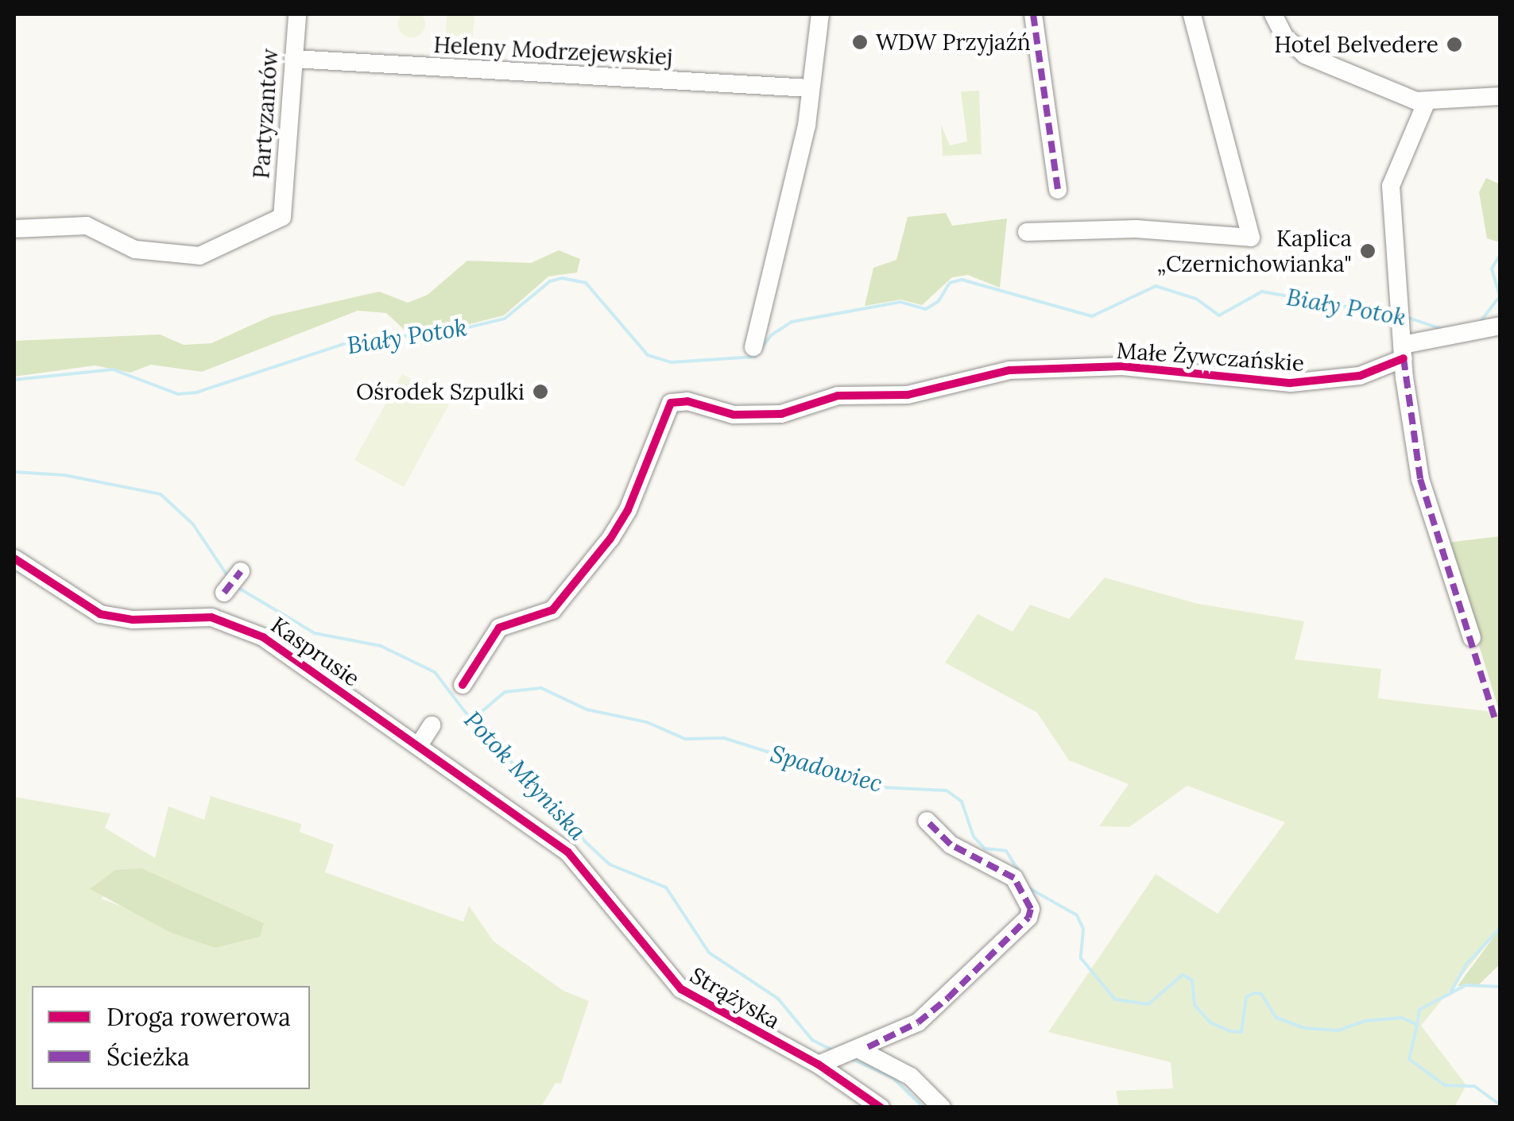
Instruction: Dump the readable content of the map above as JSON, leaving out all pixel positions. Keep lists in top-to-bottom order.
{
  "streets": {
    "street": [
      "Heleny Modrzejewskiej",
      "Partyzantów",
      "Małe Żywczańskie",
      "Kasprusie",
      "Strążyska"
    ]
  },
  "crossings": [
    ["Heleny Modrzejewskiej", "Partyzantów"],
    ["Kasprusie", "Strążyska"]
  ],
  "water": ["Biały Potok", "Spadowiec", "Potok Młyniska"],
  "places": [
    "WDW Przyjaźń",
    "Hotel Belvedere",
    "Kaplica „Czernichowianka\"",
    "Ośrodek Szpulki"
  ],
  "legend": ["Droga rowerowa", "Ścieżka"]
}
